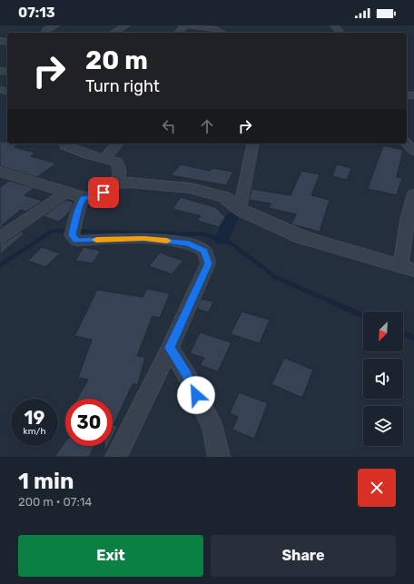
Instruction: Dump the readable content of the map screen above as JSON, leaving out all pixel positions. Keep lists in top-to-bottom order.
{
  "north": "bottom left",
  "page": {
    "status": "07:13",
    "turn": ["20 m", "Turn right"],
    "speed": "19 km/h",
    "limit": "30",
    "heading": ["1 min", "200 m · 07:14"],
    "buttons": ["Exit", "Share"]
  }
}
